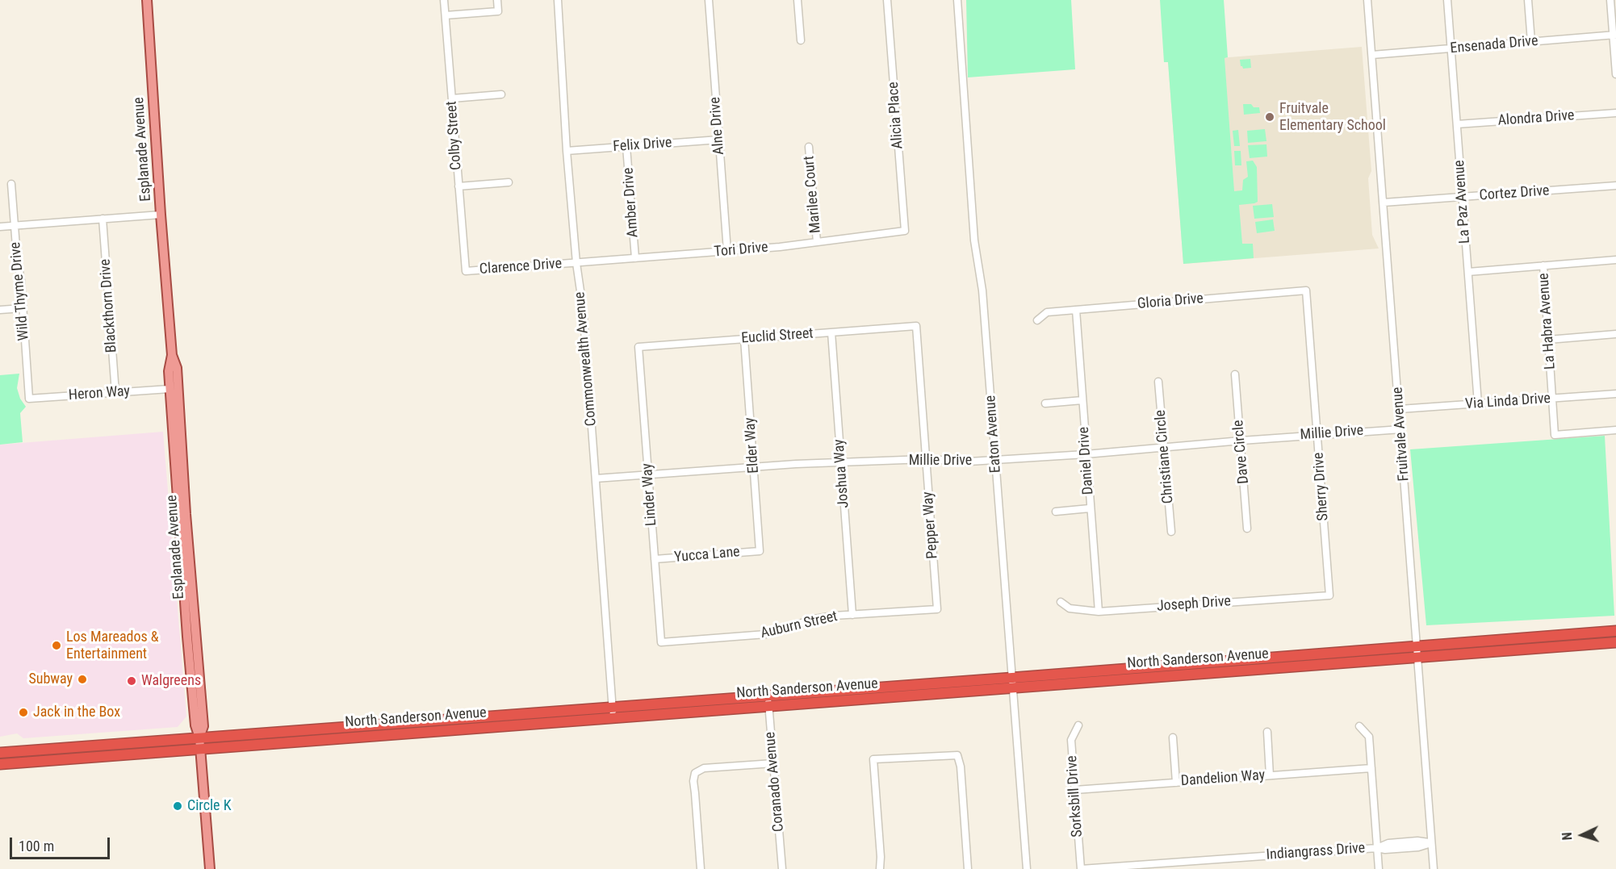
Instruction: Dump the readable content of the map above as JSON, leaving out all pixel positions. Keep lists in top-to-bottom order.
{
  "streets": {
    "highway": ["North Sanderson Avenue"],
    "main road": ["Esplanade Avenue"],
    "street": [
      "Ensenada Drive",
      "Alicia Place",
      "Alondra Drive",
      "Alne Drive",
      "Colby Street",
      "Felix Drive",
      "Cortez Drive",
      "Marilee Court",
      "La Paz Avenue",
      "Amber Drive",
      "Tori Drive",
      "Clarence Drive",
      "Wild Thyme Drive",
      "Gloria Drive",
      "Blackthorn Drive",
      "La Habra Avenue",
      "Euclid Street",
      "Commonwealth Avenue",
      "Heron Way",
      "Via Linda Drive",
      "Millie Drive",
      "Eaton Avenue",
      "Fruitvale Avenue",
      "Elder Way",
      "Dave Circle",
      "Christiane Circle",
      "Daniel Drive",
      "Joshua Way",
      "Sherry Drive",
      "Linder Way",
      "Pepper Way",
      "Yucca Lane",
      "Joseph Drive",
      "Auburn Street",
      "Dandelion Way",
      "Coranado Avenue",
      "Sorksbill Drive",
      "Indiangrass Drive"
    ]
  },
  "crossings": [
    ["Ensenada Drive", "La Paz Avenue"],
    ["Ensenada Drive", "Fruitvale Avenue"],
    ["Alicia Place", "Tori Drive"],
    ["Alondra Drive", "La Paz Avenue"],
    ["Alne Drive", "Felix Drive"],
    ["Alne Drive", "Tori Drive"],
    ["Colby Street", "Clarence Drive"],
    ["Felix Drive", "Amber Drive"],
    ["Felix Drive", "Commonwealth Avenue"],
    ["Esplanade Avenue", "Heron Way"],
    ["Esplanade Avenue", "North Sanderson Avenue"],
    ["Cortez Drive", "La Paz Avenue"],
    ["Cortez Drive", "Fruitvale Avenue"],
    ["Marilee Court", "Tori Drive"],
    ["La Paz Avenue", "Via Linda Drive"],
    ["Amber Drive", "Tori Drive"],
    ["Tori Drive", "Clarence Drive"],
    ["Tori Drive", "Commonwealth Avenue"],
    ["Clarence Drive", "Commonwealth Avenue"],
    ["Wild Thyme Drive", "Heron Way"],
    ["Gloria Drive", "Daniel Drive"],
    ["Gloria Drive", "Sherry Drive"],
    ["Blackthorn Drive", "Heron Way"],
    ["La Habra Avenue", "Via Linda Drive"],
    ["Euclid Street", "Elder Way"],
    ["Euclid Street", "Joshua Way"],
    ["Euclid Street", "Linder Way"],
    ["Euclid Street", "Pepper Way"],
    ["Commonwealth Avenue", "Millie Drive"],
    ["Commonwealth Avenue", "North Sanderson Avenue"],
    ["Via Linda Drive", "Fruitvale Avenue"],
    ["Millie Drive", "Eaton Avenue"],
    ["Millie Drive", "Fruitvale Avenue"],
    ["Millie Drive", "Elder Way"],
    ["Millie Drive", "Dave Circle"],
    ["Millie Drive", "Christiane Circle"],
    ["Millie Drive", "Daniel Drive"],
    ["Millie Drive", "Joshua Way"],
    ["Millie Drive", "Sherry Drive"],
    ["Millie Drive", "Linder Way"],
    ["Millie Drive", "Pepper Way"],
    ["Eaton Avenue", "North Sanderson Avenue"],
    ["Fruitvale Avenue", "North Sanderson Avenue"],
    ["Fruitvale Avenue", "Indiangrass Drive"],
    ["Elder Way", "Yucca Lane"],
    ["Daniel Drive", "Joseph Drive"],
    ["Joshua Way", "Auburn Street"],
    ["Sherry Drive", "Joseph Drive"],
    ["Linder Way", "Yucca Lane"],
    ["Linder Way", "Auburn Street"],
    ["Pepper Way", "Auburn Street"],
    ["North Sanderson Avenue", "Coranado Avenue"],
    ["Dandelion Way", "Sorksbill Drive"],
    ["Sorksbill Drive", "Indiangrass Drive"]
  ],
  "places": [
    "Fruitvale Elementary School",
    "Los Mareados & Entertainment",
    "Subway",
    "Walgreens",
    "Jack in the Box",
    "Circle K"
  ],
  "scale_bar": "100 m",
  "north": "left"
}
